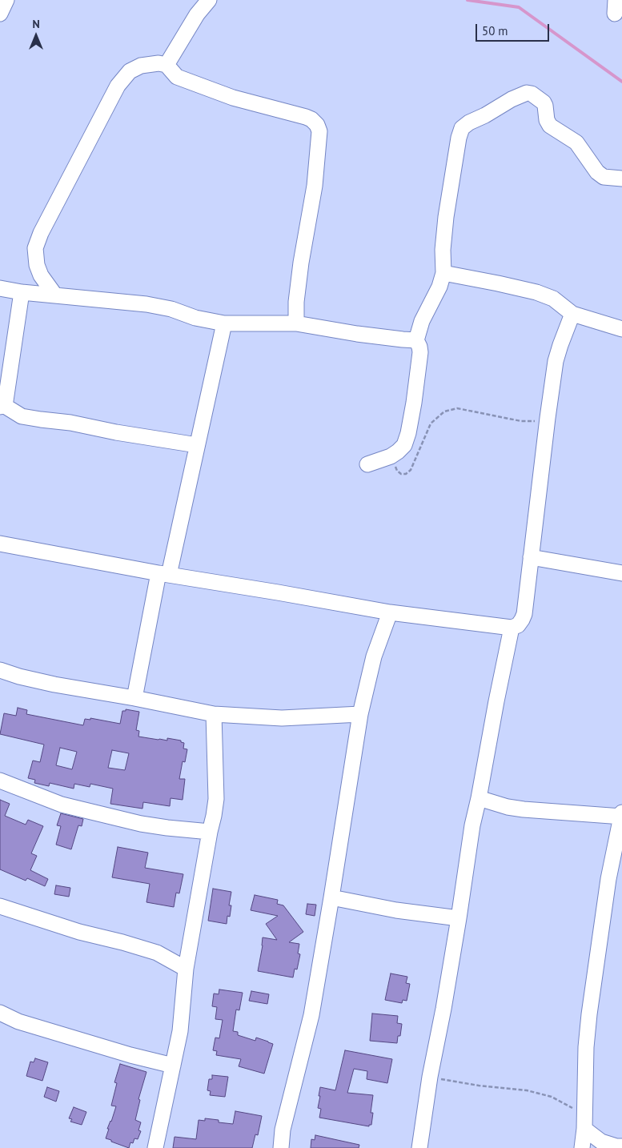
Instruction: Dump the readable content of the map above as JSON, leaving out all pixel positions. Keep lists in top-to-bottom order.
{
  "scale_bar": "50 m",
  "north": "top"
}
